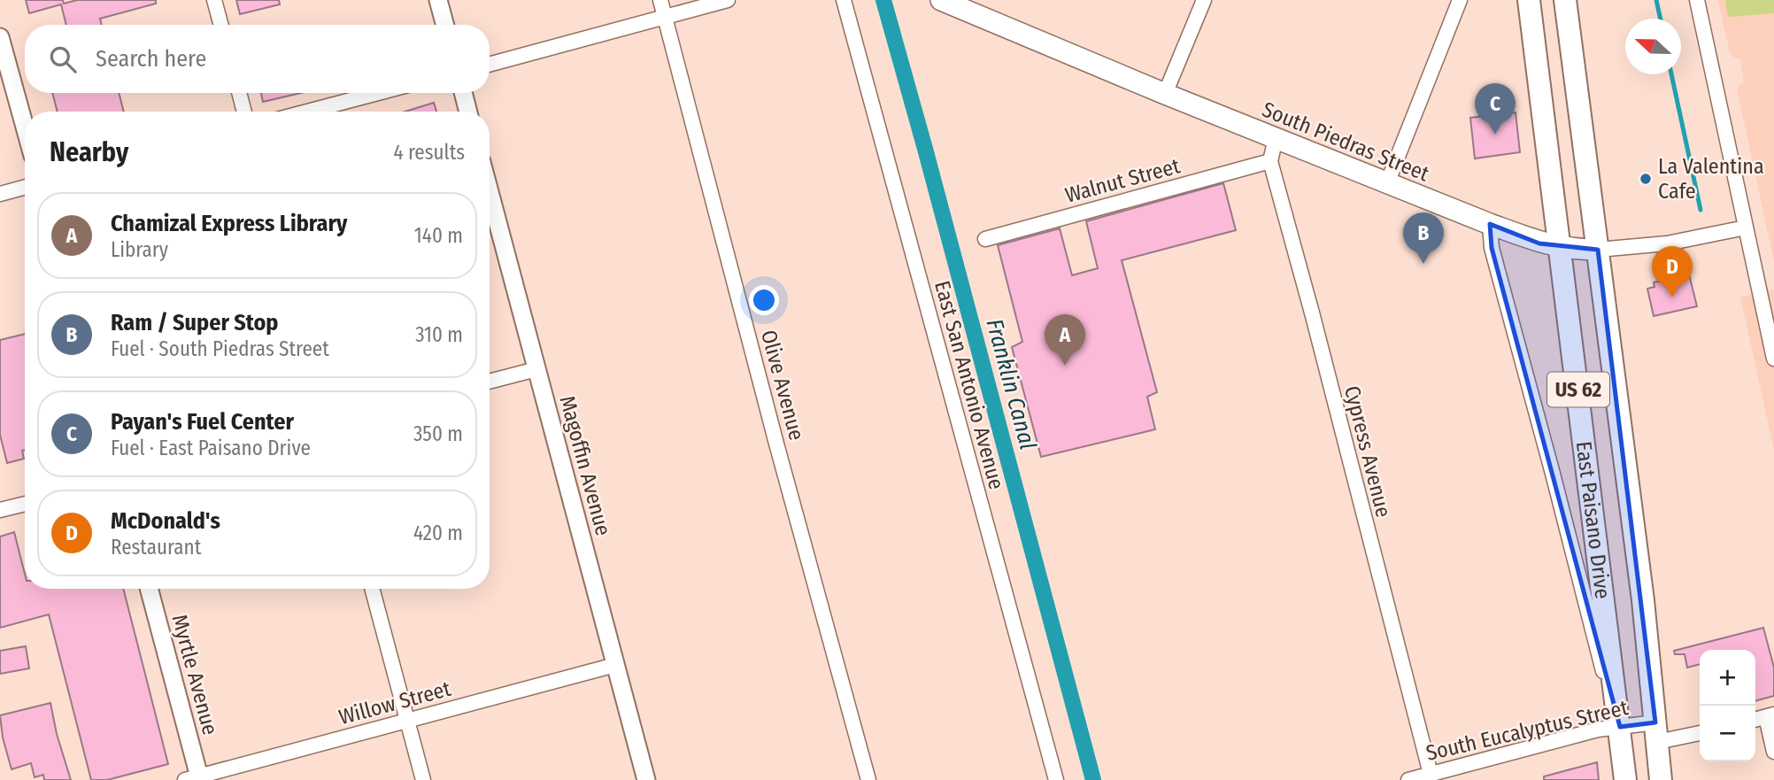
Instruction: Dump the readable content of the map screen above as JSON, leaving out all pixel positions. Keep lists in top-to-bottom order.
{
  "streets": {
    "main road": ["South Piedras Street", "US 62", "East Paisano Drive"],
    "street": [
      "Walnut Street",
      "Olive Avenue",
      "East San Antonio Avenue",
      "Cypress Avenue",
      "Magoffin Avenue",
      "Myrtle Avenue",
      "Willow Street",
      "South Eucalyptus Street"
    ]
  },
  "crossings": [
    ["South Piedras Street", "Cypress Avenue"],
    ["South Piedras Street", "East Paisano Drive"],
    ["Walnut Street", "Cypress Avenue"],
    ["Cypress Avenue", "South Eucalyptus Street"],
    ["Magoffin Avenue", "Willow Street"],
    ["East Paisano Drive", "South Eucalyptus Street"],
    ["Myrtle Avenue", "Willow Street"]
  ],
  "water": ["Franklin Canal"],
  "places": ["La Valentina Cafe"],
  "north": "left",
  "page": {
    "search": "Search here",
    "pins": [
      "C",
      "B",
      "D",
      "A"
    ],
    "heading": ["Nearby", "4 results"],
    "list": [
      {
        "mark": "A",
        "name": "Chamizal Express Library",
        "note": "Library",
        "value": "140 m"
      },
      {
        "mark": "B",
        "name": "Ram / Super Stop",
        "note": "Fuel · South Piedras Street",
        "value": "310 m"
      },
      {
        "mark": "C",
        "name": "Payan's Fuel Center",
        "note": "Fuel · East Paisano Drive",
        "value": "350 m"
      },
      {
        "mark": "D",
        "name": "McDonald's",
        "note": "Restaurant",
        "value": "420 m"
      }
    ],
    "map_buttons": ["+", "−"]
  }
}
